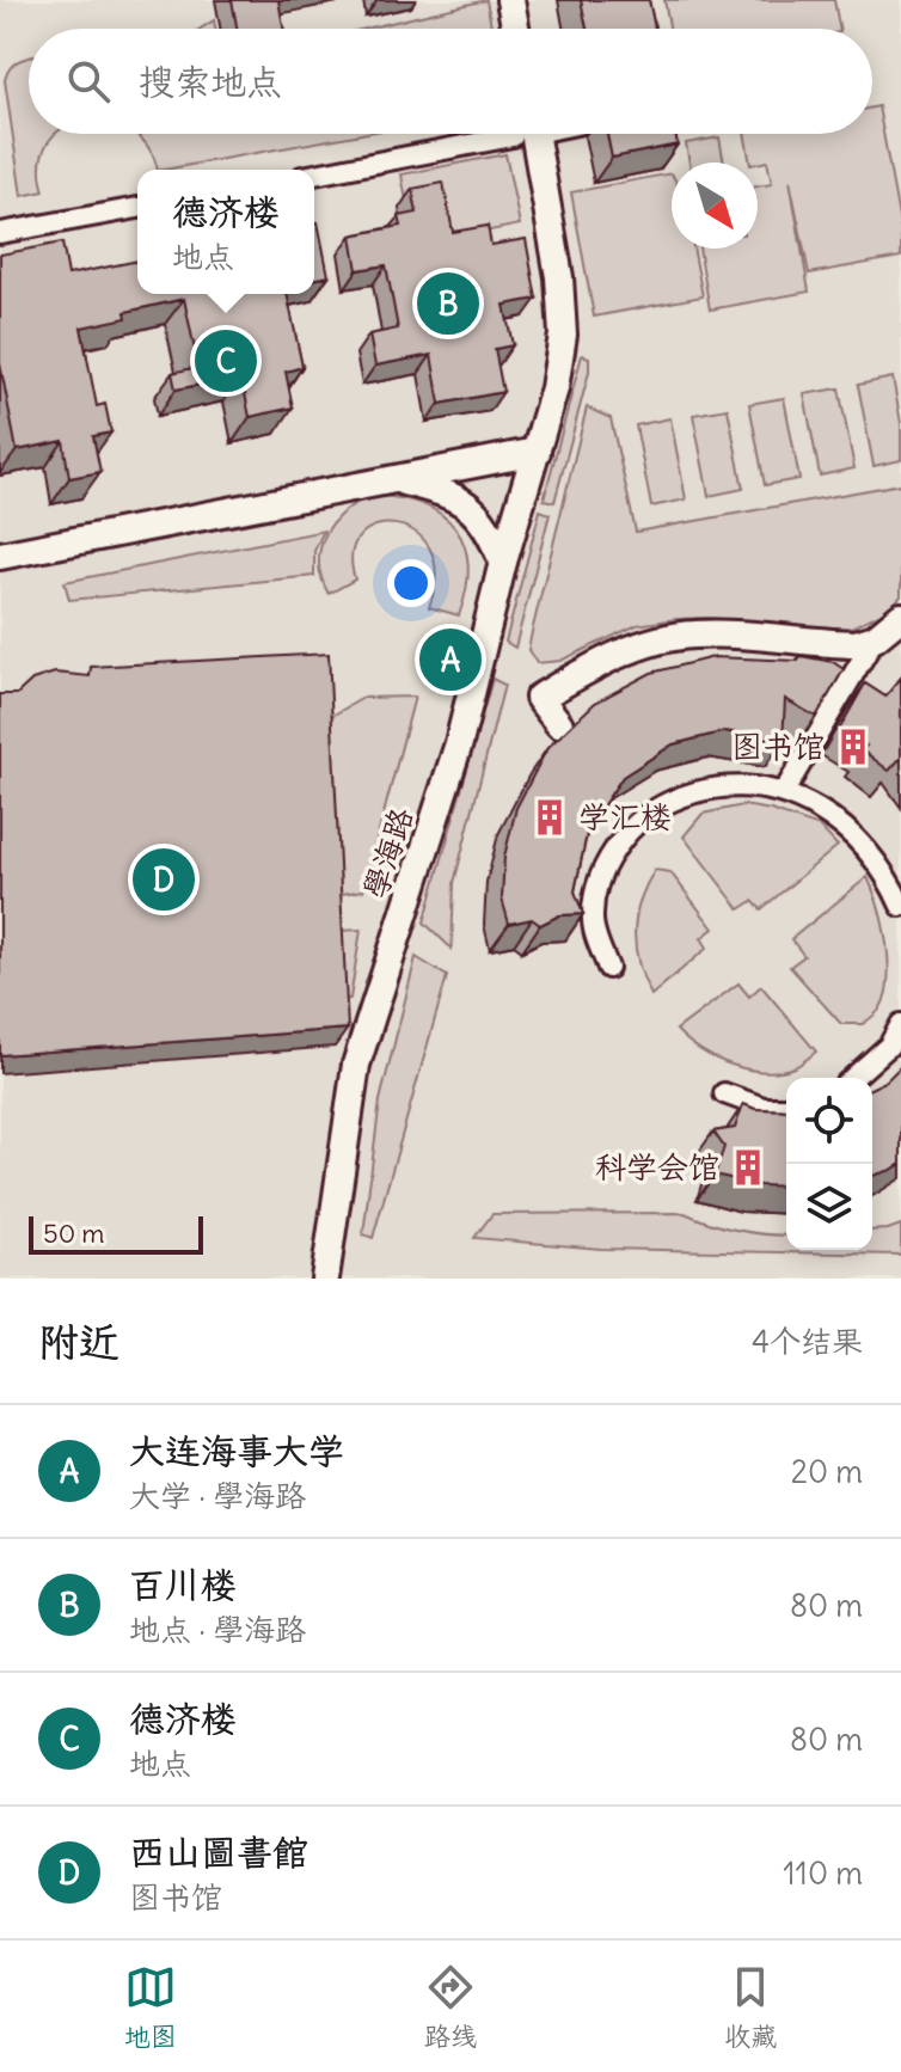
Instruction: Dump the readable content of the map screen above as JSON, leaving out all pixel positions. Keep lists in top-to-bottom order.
{
  "streets": {
    "street": ["學海路"]
  },
  "places": {
    "building": ["图书馆", "学汇楼", "科学会馆"]
  },
  "scale_bar": "50 m",
  "north": "bottom right",
  "page": {
    "search": "搜索地点",
    "popup": ["德济楼", "地点"],
    "pins": [
      "B",
      "C",
      "A",
      "D"
    ],
    "scale": "50 m",
    "heading": ["附近", "4个结果"],
    "list": [
      {
        "mark": "A",
        "name": "大连海事大学",
        "note": "大学 · 學海路",
        "value": "20 m"
      },
      {
        "mark": "B",
        "name": "百川楼",
        "note": "地点 · 學海路",
        "value": "80 m"
      },
      {
        "mark": "C",
        "name": "德济楼",
        "note": "地点",
        "value": "80 m"
      },
      {
        "mark": "D",
        "name": "西山圖書館",
        "note": "图书馆",
        "value": "110 m"
      }
    ],
    "nav": ["地图", "路线", "收藏"]
  }
}
